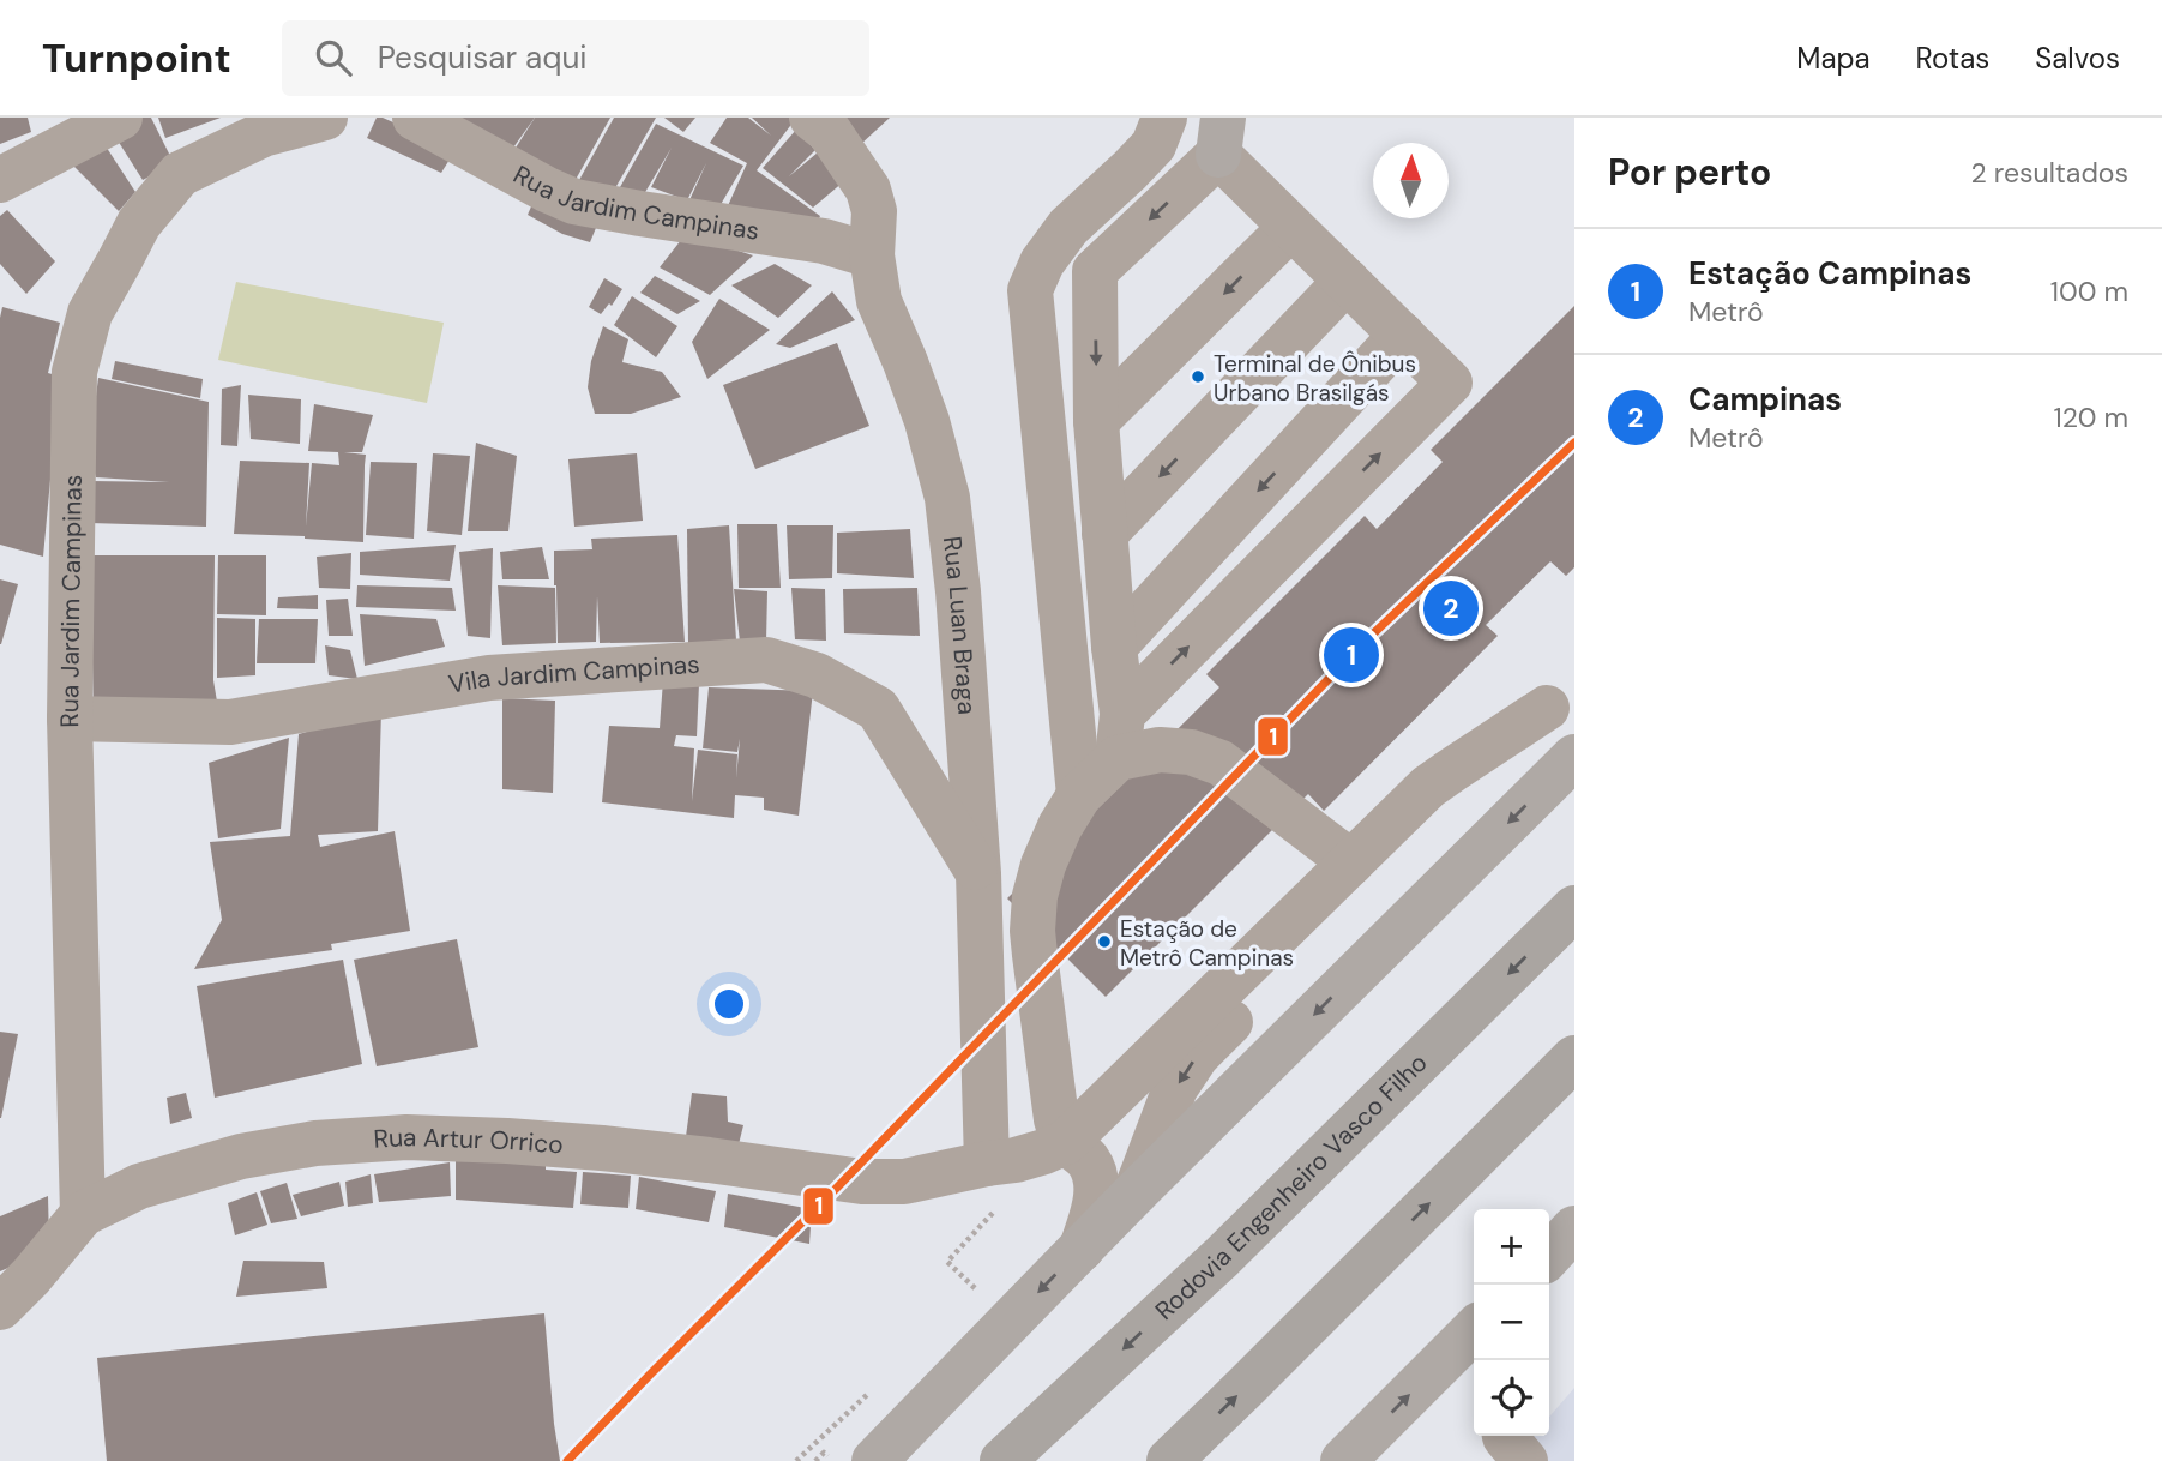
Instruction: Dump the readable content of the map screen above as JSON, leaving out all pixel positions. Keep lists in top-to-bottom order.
{
  "streets": {
    "highway": ["Rodovia Engenheiro Vasco Filho"],
    "street": [
      "Rua Jardim Campinas",
      "Rua Luan Braga",
      "Vila Jardim Campinas",
      "Rua Artur Orrico"
    ]
  },
  "crossings": [
    ["Rua Jardim Campinas", "Rua Luan Braga"],
    ["Rua Jardim Campinas", "Vila Jardim Campinas"],
    ["Rua Jardim Campinas", "Rua Artur Orrico"],
    ["Rua Luan Braga", "Vila Jardim Campinas"],
    ["Rua Luan Braga", "Rua Artur Orrico"]
  ],
  "places": ["Terminal de Ônibus Urbano Brasilgás", "Estação de Metrô Campinas"],
  "lines": ["transit line 1"],
  "north": "top",
  "page": {
    "header": "Turnpoint",
    "search": "Pesquisar aqui",
    "nav": ["Mapa", "Rotas", "Salvos"],
    "heading": ["Por perto", "2 resultados"],
    "list": [
      {
        "mark": "1",
        "name": "Estação Campinas",
        "note": "Metrô",
        "value": "100 m"
      },
      {
        "mark": "2",
        "name": "Campinas",
        "note": "Metrô",
        "value": "120 m"
      }
    ],
    "pins": ["2", "1"],
    "map_buttons": ["+", "−"]
  }
}
